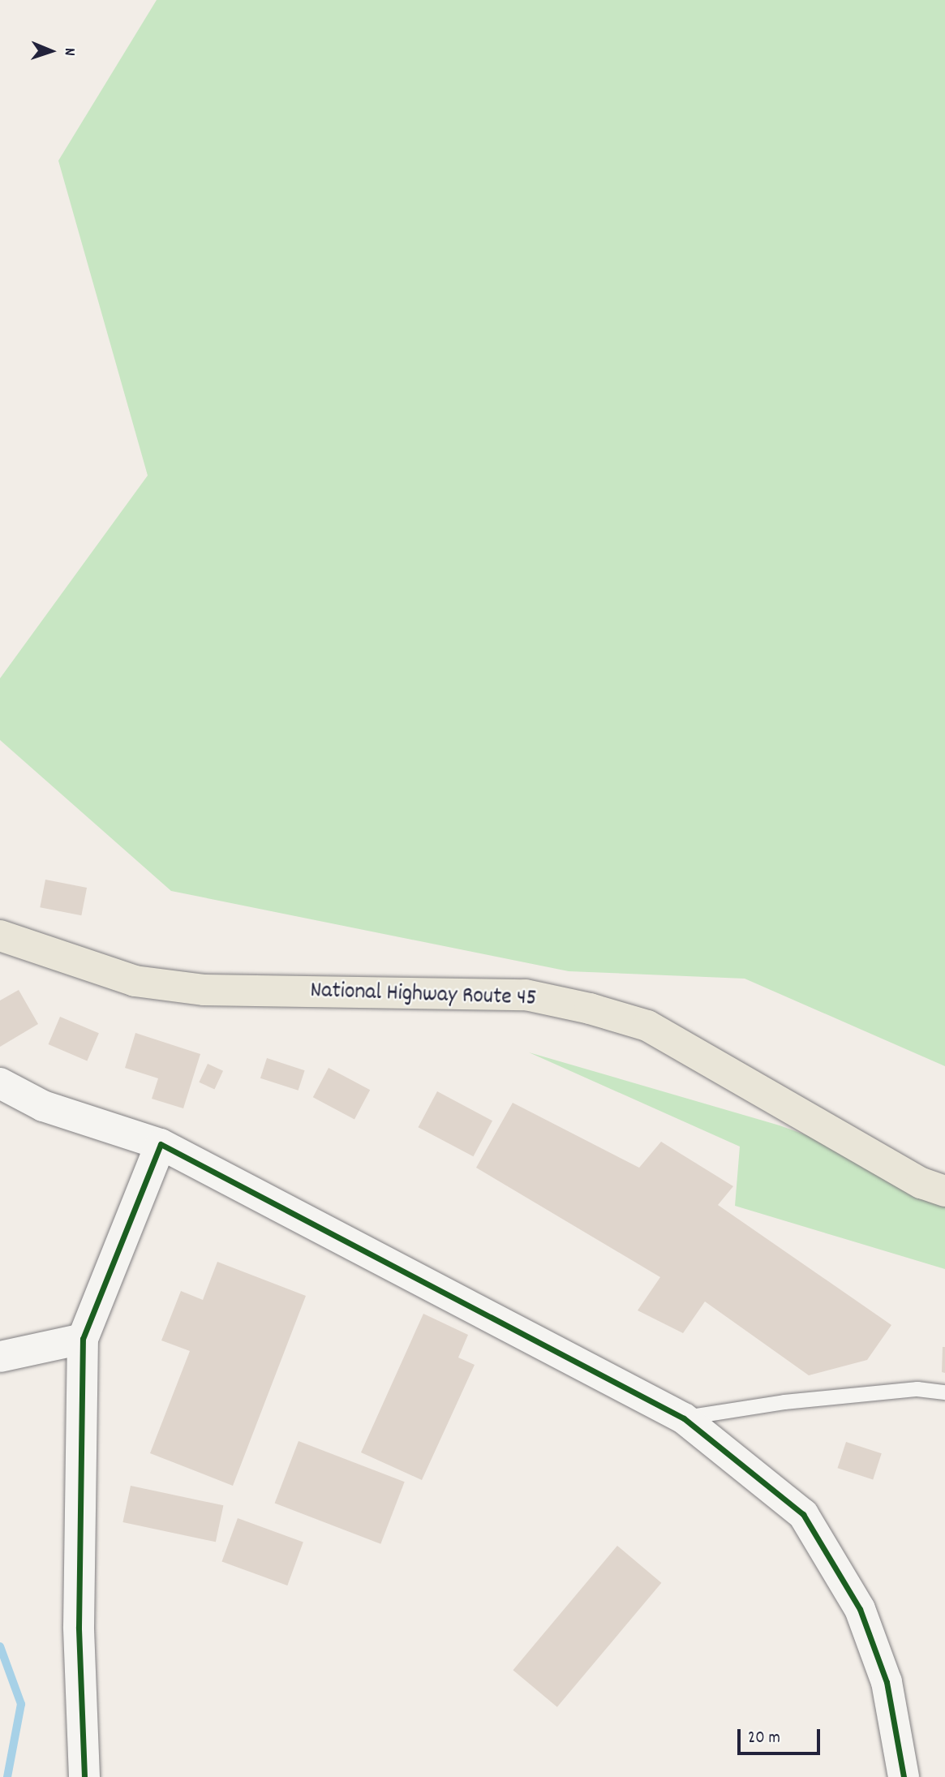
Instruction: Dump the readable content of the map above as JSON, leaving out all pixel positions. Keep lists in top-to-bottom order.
{
  "streets": {
    "highway": ["National Highway Route 45"]
  },
  "scale_bar": "20 m",
  "north": "right"
}
